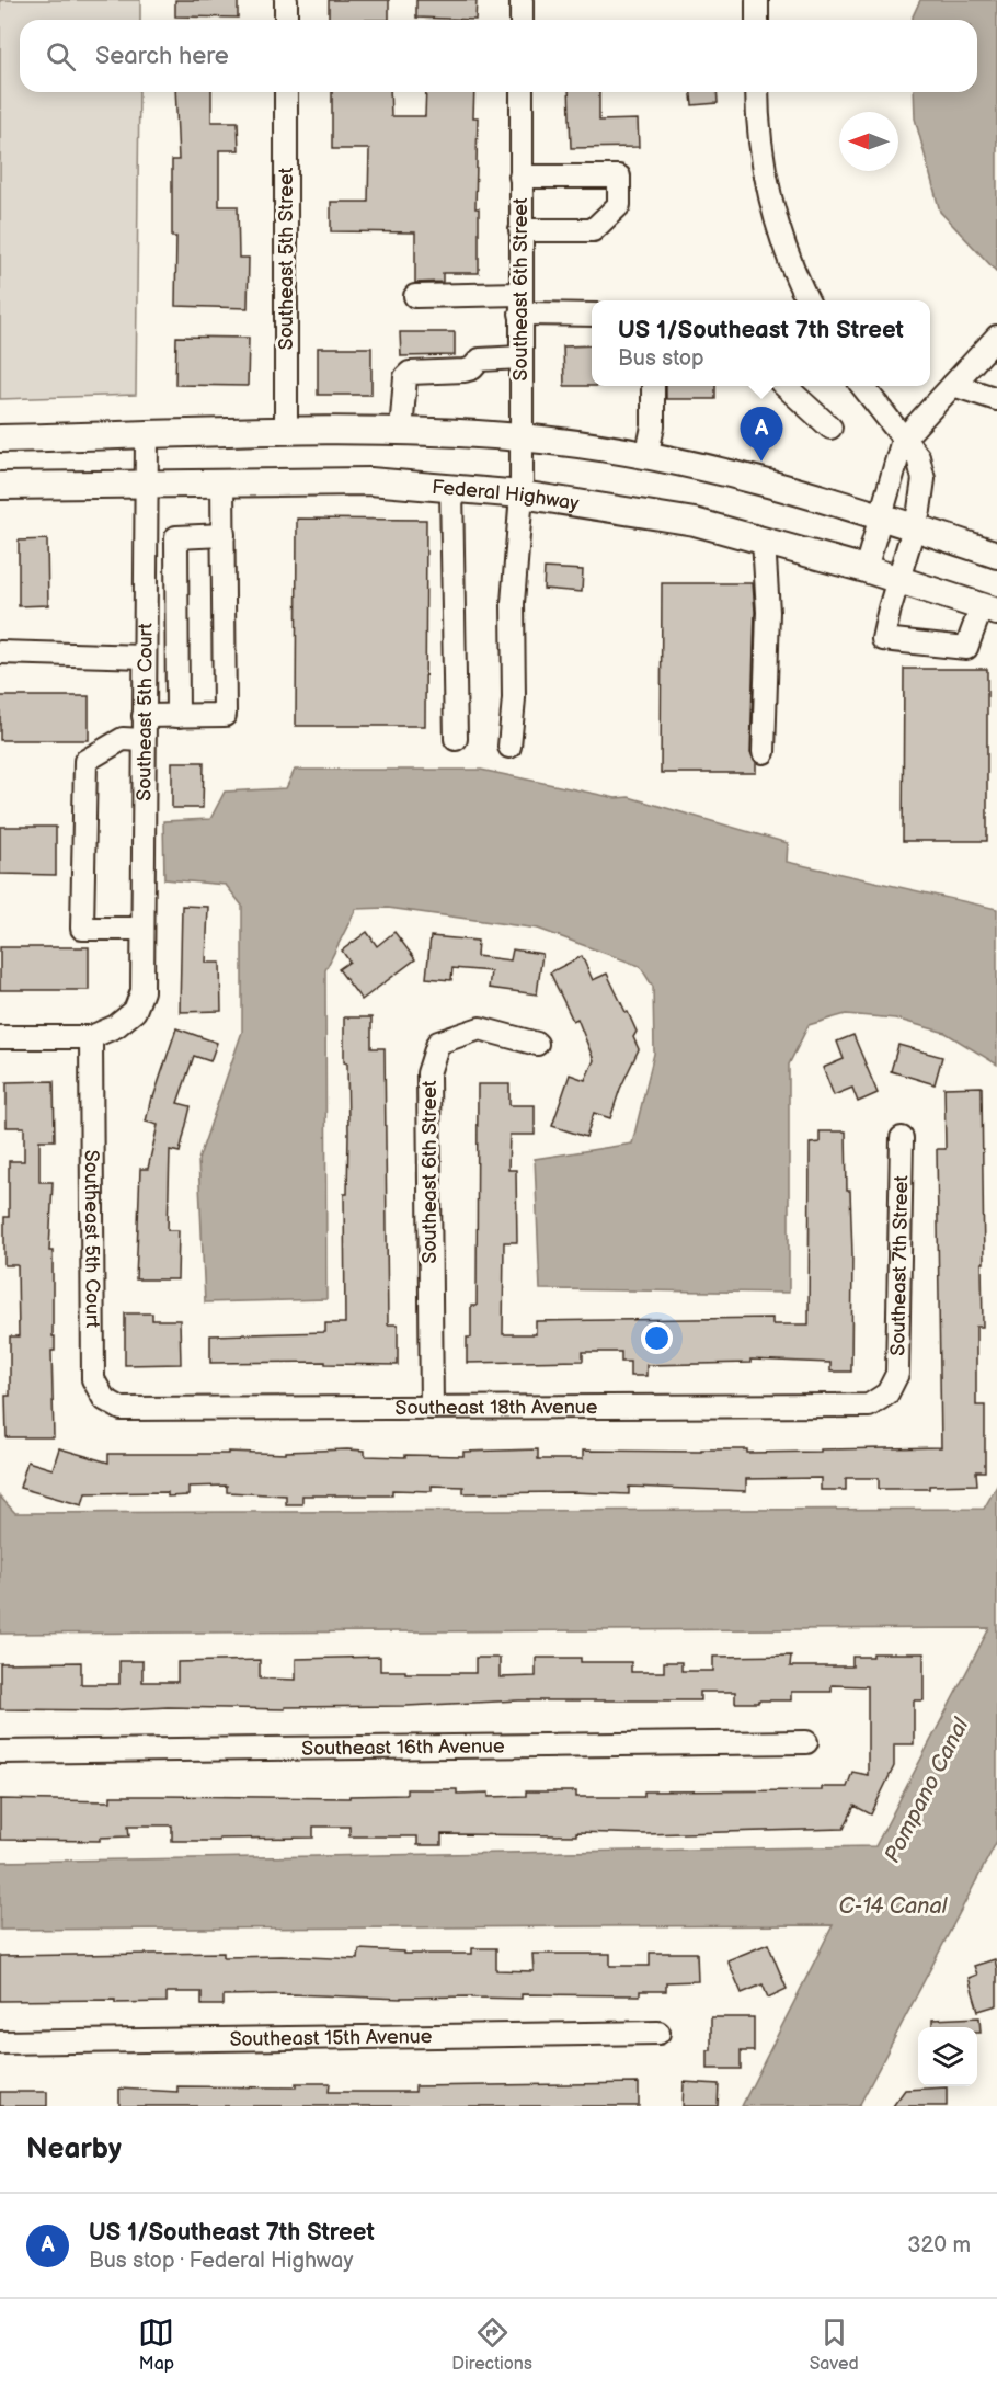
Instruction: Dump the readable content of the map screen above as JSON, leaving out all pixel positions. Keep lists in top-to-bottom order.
{
  "streets": {
    "main road": ["Federal Highway"],
    "street": [
      "Southeast 5th Street",
      "Southeast 6th Street",
      "Southeast 5th Court",
      "Southeast 7th Street",
      "Southeast 18th Avenue",
      "Southeast 16th Avenue",
      "Southeast 15th Avenue"
    ]
  },
  "crossings": [
    ["Southeast 6th Street", "Federal Highway"],
    ["Southeast 6th Street", "Southeast 18th Avenue"],
    ["Federal Highway", "Southeast 5th Court"],
    ["Southeast 5th Court", "Southeast 18th Avenue"],
    ["Southeast 7th Street", "Southeast 18th Avenue"]
  ],
  "water": ["Pompano Canal", "C-14 Canal"],
  "north": "left",
  "page": {
    "search": "Search here",
    "popup": ["US 1/Southeast 7th Street", "Bus stop"],
    "pins": "A",
    "heading": "Nearby",
    "list": [
      {
        "mark": "A",
        "name": "US 1/Southeast 7th Street",
        "note": "Bus stop · Federal Highway",
        "value": "320 m"
      }
    ],
    "nav": ["Map", "Directions", "Saved"]
  }
}
